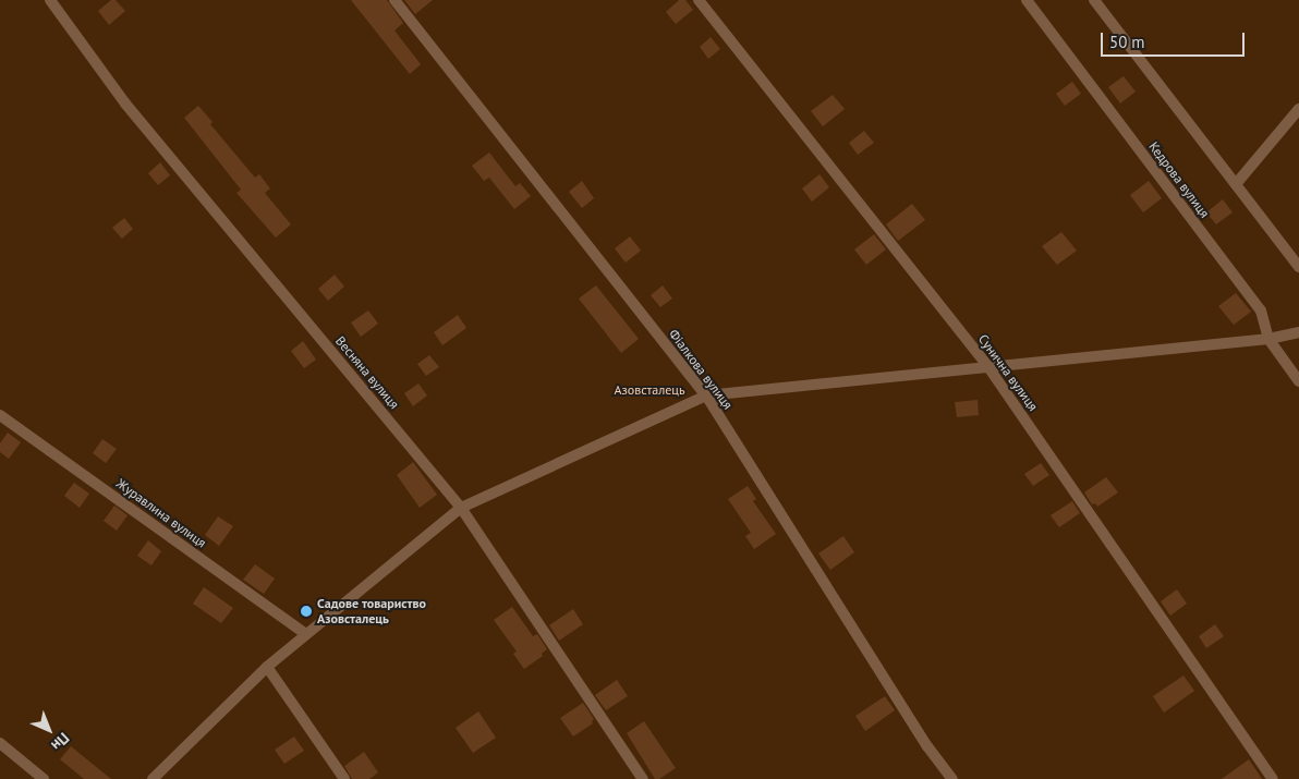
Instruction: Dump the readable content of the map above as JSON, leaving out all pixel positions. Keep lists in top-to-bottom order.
{
  "streets": {
    "street": [
      "Кедрова вулиця",
      "Фіалкова вулиця",
      "Весняна вулиця",
      "Сунична вулиця",
      "Журавлина вулиця"
    ]
  },
  "parks": ["Азовсталець"],
  "places": ["Садове товариство Азовсталець"],
  "scale_bar": "50 m",
  "north": "bottom right"
}
